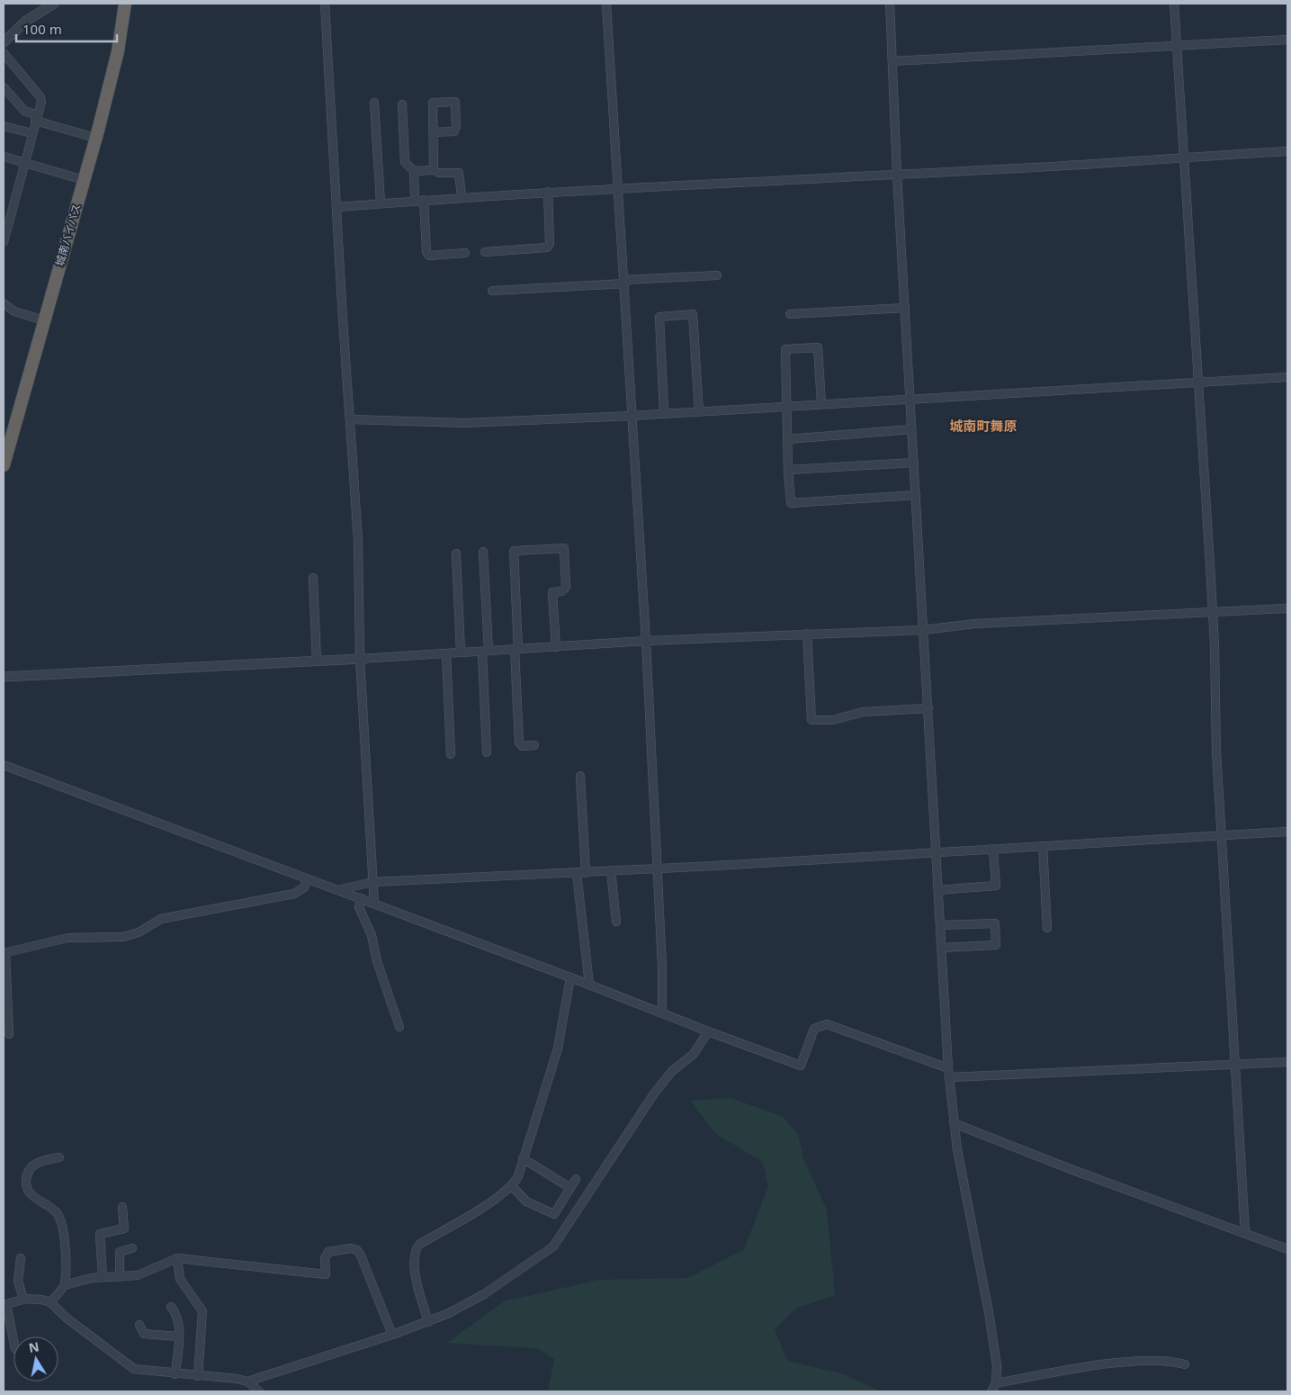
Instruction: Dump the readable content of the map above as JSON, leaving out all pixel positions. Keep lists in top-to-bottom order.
{
  "streets": {
    "highway": ["城南バイパス"]
  },
  "districts": ["城南町舞原"],
  "scale_bar": "100 m",
  "north": "top"
}
